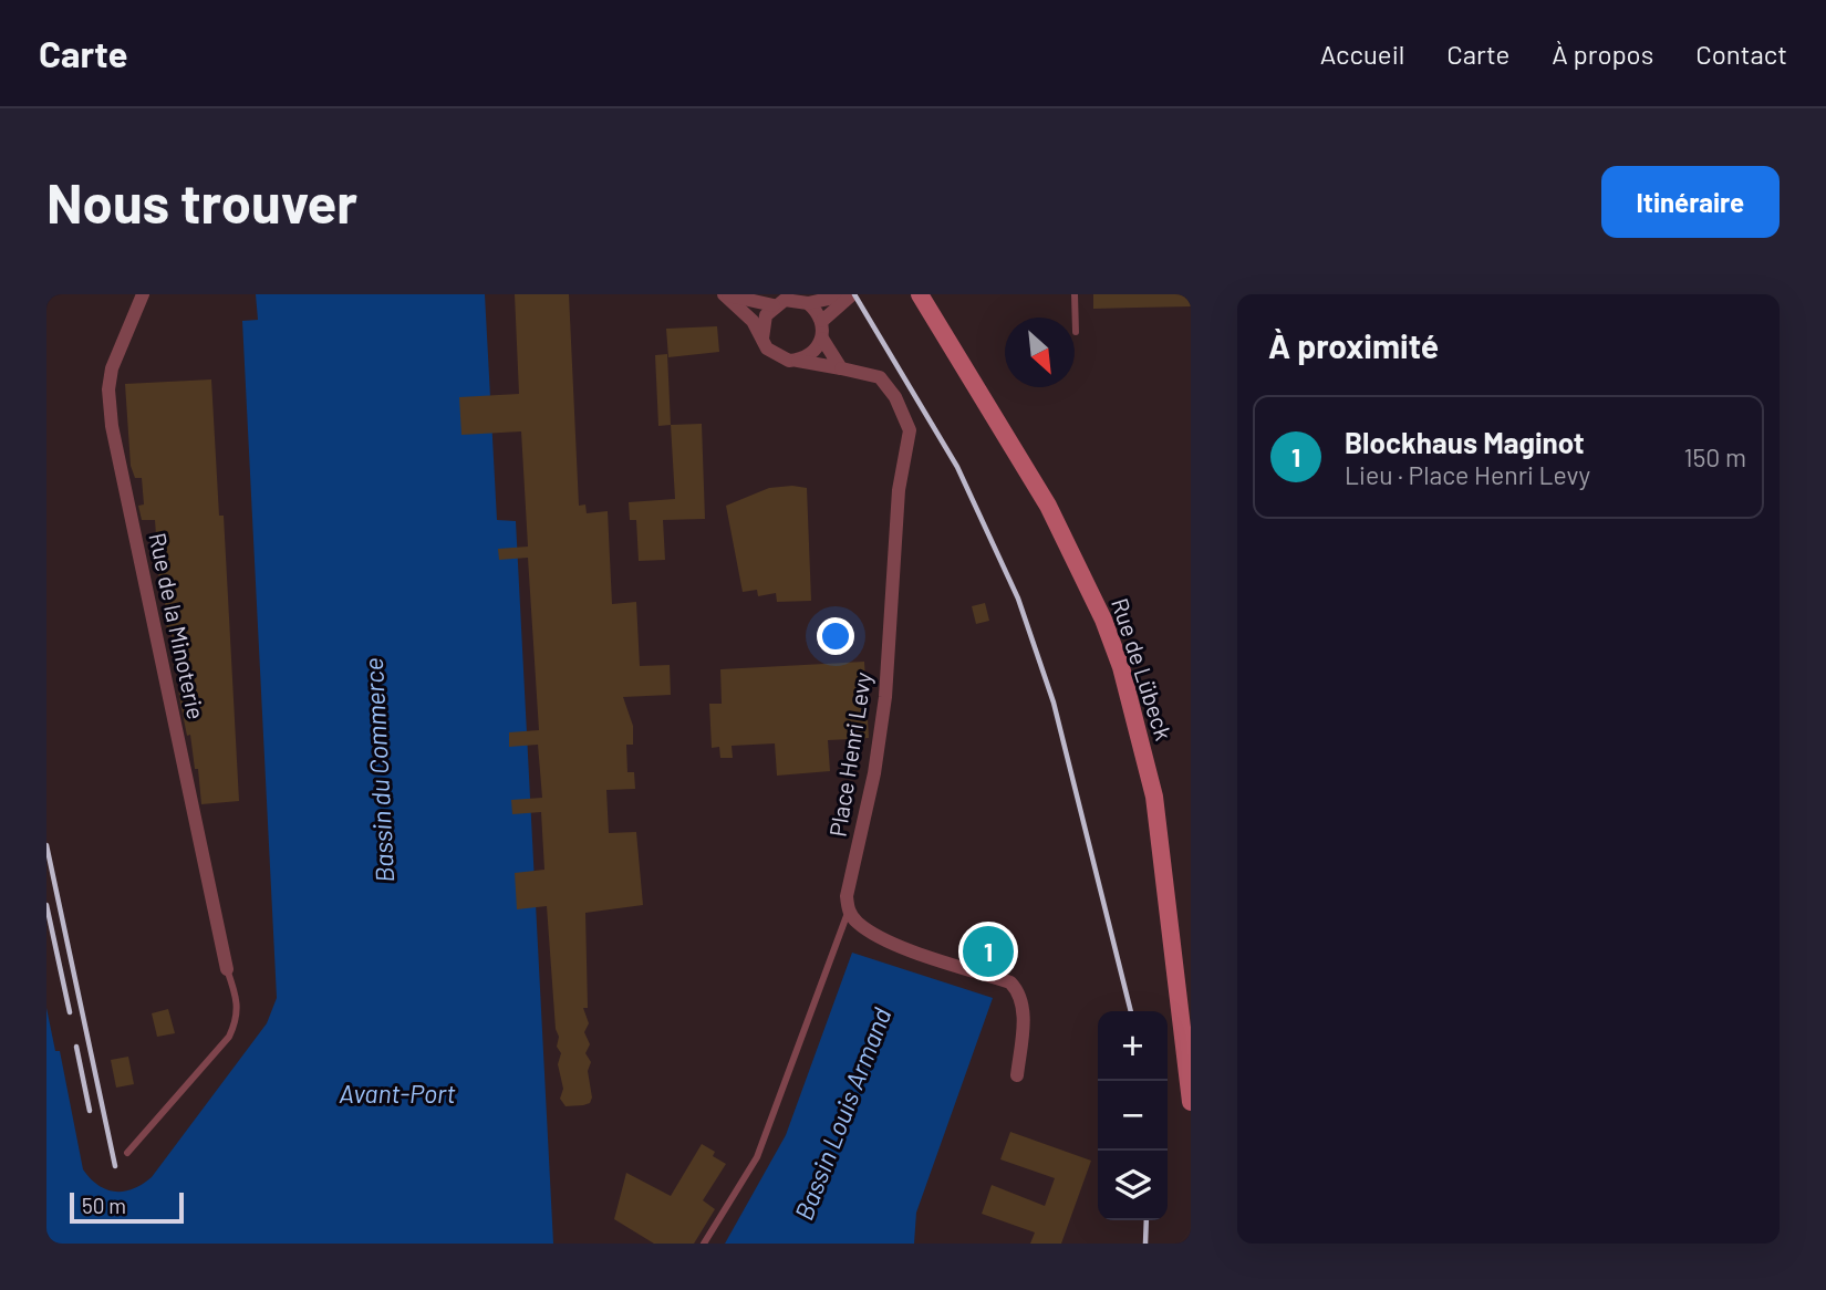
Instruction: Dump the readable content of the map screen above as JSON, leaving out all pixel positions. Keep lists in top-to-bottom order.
{
  "streets": {
    "main road": ["Rue de Lübeck"],
    "street": ["Rue de la Minoterie", "Place Henri Levy"]
  },
  "water": ["Bassin du Commerce", "Avant-Port", "Bassin Louis Armand"],
  "scale_bar": "50 m",
  "north": "bottom right",
  "page": {
    "header": "Carte",
    "nav": [
      "Accueil",
      "Carte",
      "À propos",
      "Contact"
    ],
    "buttons": "Itinéraire",
    "title": "Nous trouver",
    "heading": "À proximité",
    "list": [
      {
        "mark": "1",
        "name": "Blockhaus Maginot",
        "note": "Lieu · Place Henri Levy",
        "value": "150 m"
      }
    ],
    "pins": "1",
    "map_buttons": ["+", "−"],
    "scale": "50 m"
  }
}
